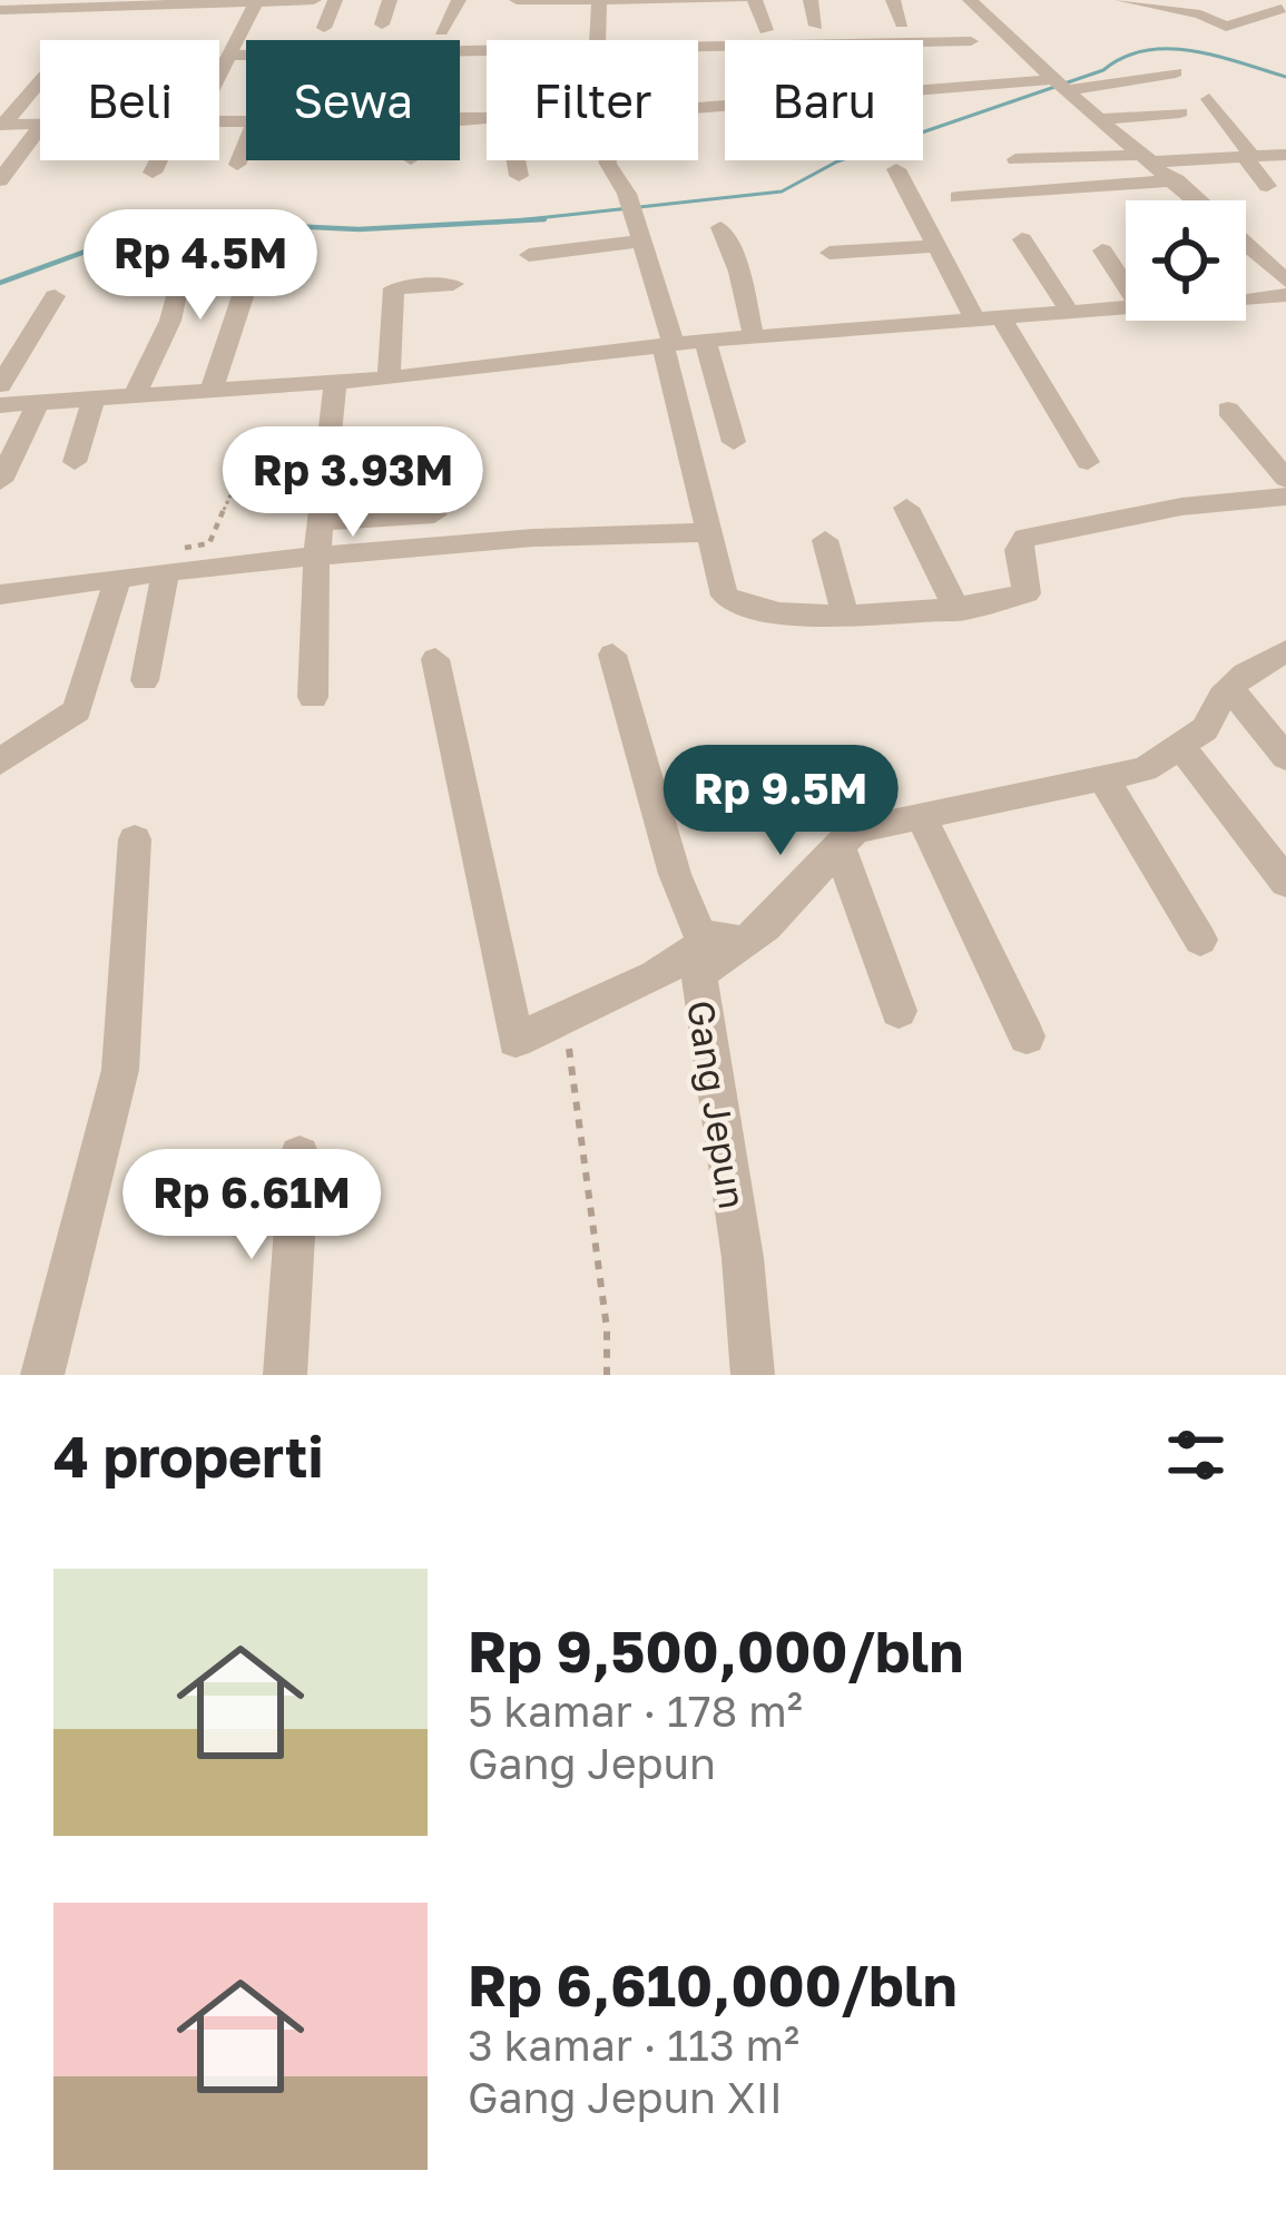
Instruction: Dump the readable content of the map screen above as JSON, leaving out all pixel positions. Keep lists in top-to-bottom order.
{
  "streets": {
    "street": ["Gang Jepun"]
  },
  "page": {
    "chip": [
      "Beli",
      "Sewa",
      "Filter",
      "Baru"
    ],
    "price": [
      "Rp 4.5M",
      "Rp 3.93M",
      "Rp 9.5M",
      "Rp 6.61M"
    ],
    "heading": "4 properti",
    "list": [
      {
        "name": "Rp 9,500,000/bln",
        "note": "5 kamar · 178 m² · Gang Jepun"
      },
      {
        "name": "Rp 6,610,000/bln",
        "note": "3 kamar · 113 m² · Gang Jepun XII"
      }
    ]
  }
}
